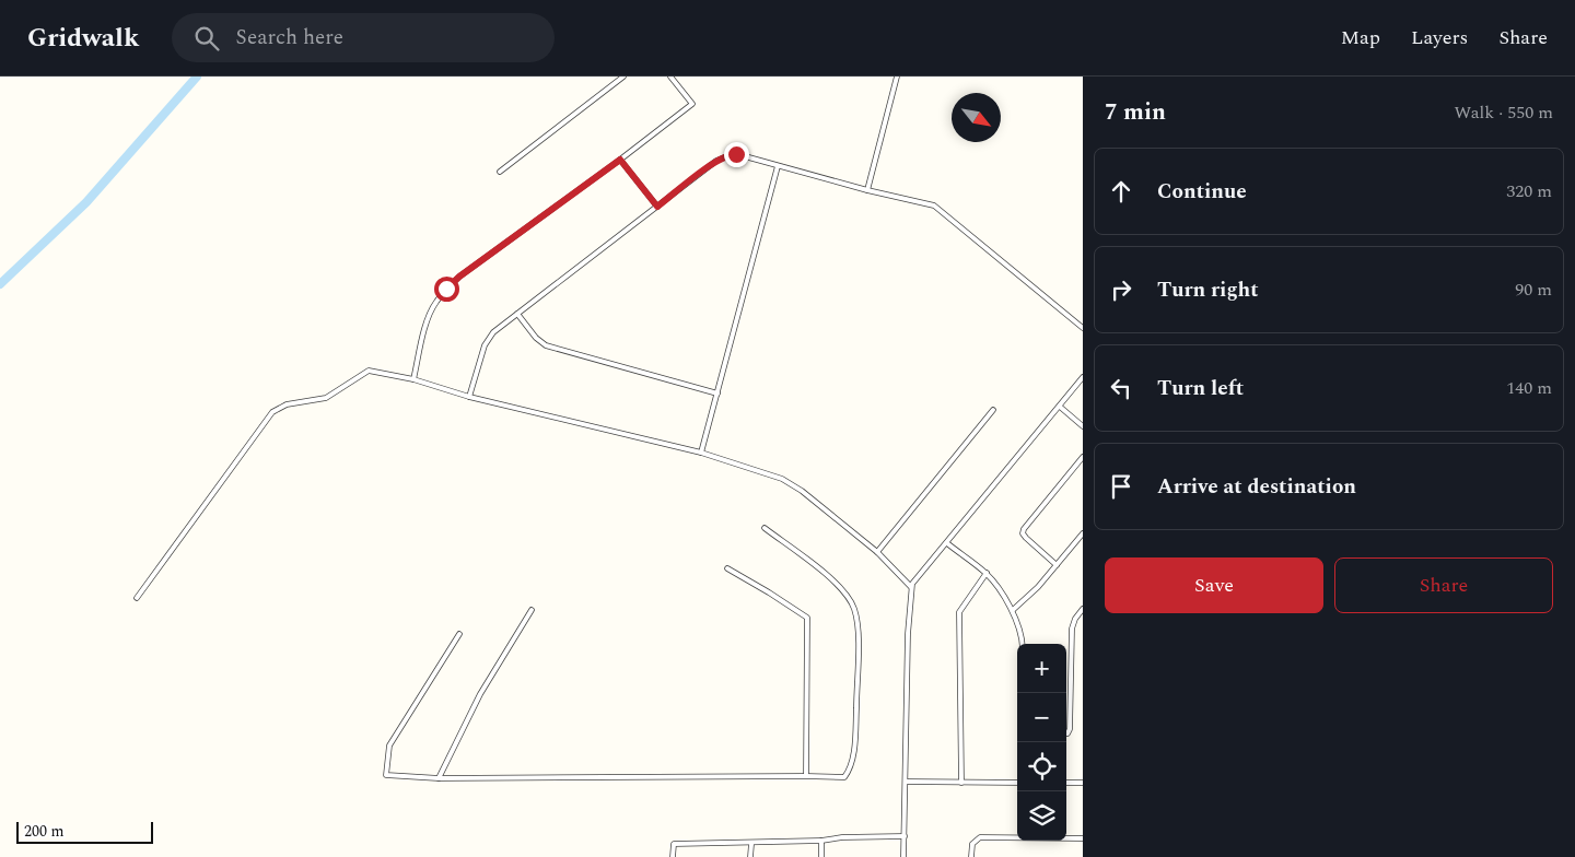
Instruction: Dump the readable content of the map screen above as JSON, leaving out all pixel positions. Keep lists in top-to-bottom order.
{
  "scale_bar": "200 m",
  "north": "bottom right",
  "page": {
    "header": "Gridwalk",
    "search": "Search here",
    "nav": ["Map", "Layers", "Share"],
    "heading": ["7 min", "Walk · 550 m"],
    "list": [
      ["Continue", "320 m"],
      ["Turn right", "90 m"],
      ["Turn left", "140 m"],
      "Arrive at destination"
    ],
    "buttons": ["Save", "Share"],
    "map_buttons": ["+", "−"],
    "scale": "200 m"
  }
}
